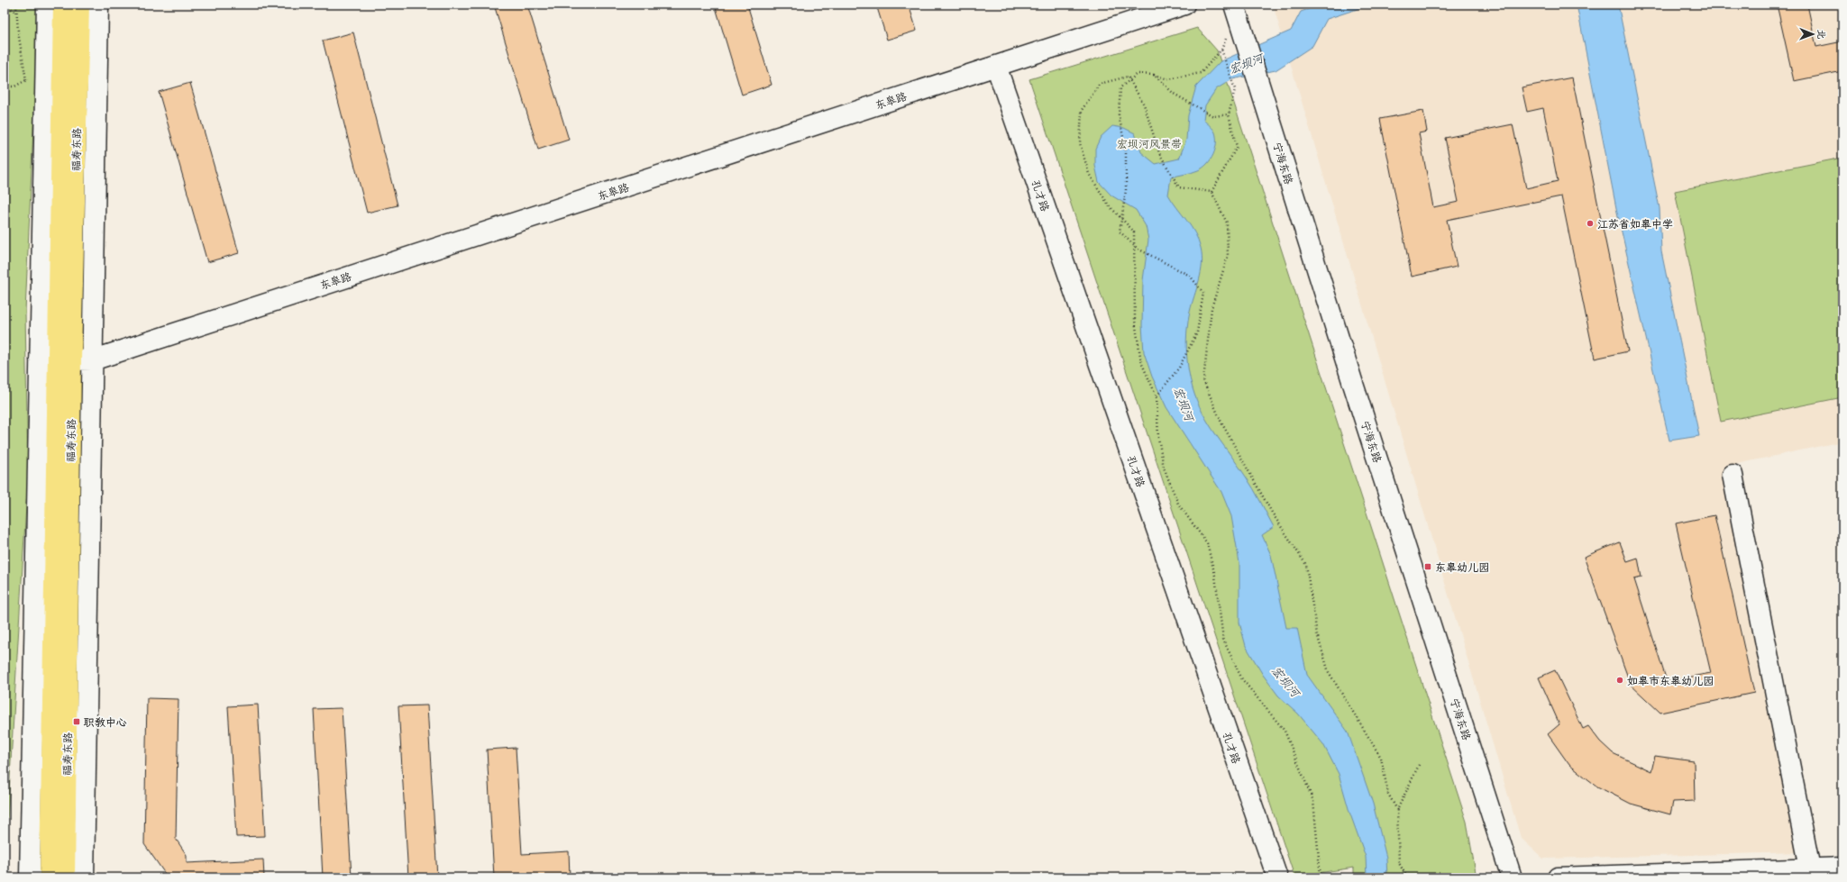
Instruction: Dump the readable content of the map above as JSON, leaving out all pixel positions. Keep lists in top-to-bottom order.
{
  "streets": {
    "main road": ["福寿东路"],
    "street": ["东皋路", "宁海东路", "孔才路"]
  },
  "crossings": [
    ["东皋路", "福寿东路"],
    ["东皋路", "孔才路"]
  ],
  "water": ["宏坝河"],
  "parks": ["宏坝河风景带"],
  "places": {
    "other": ["江苏省如皋中学", "如皋市东皋幼儿园"],
    "transit": ["东皋幼儿园", "职教中心"]
  },
  "north": "right"
}
